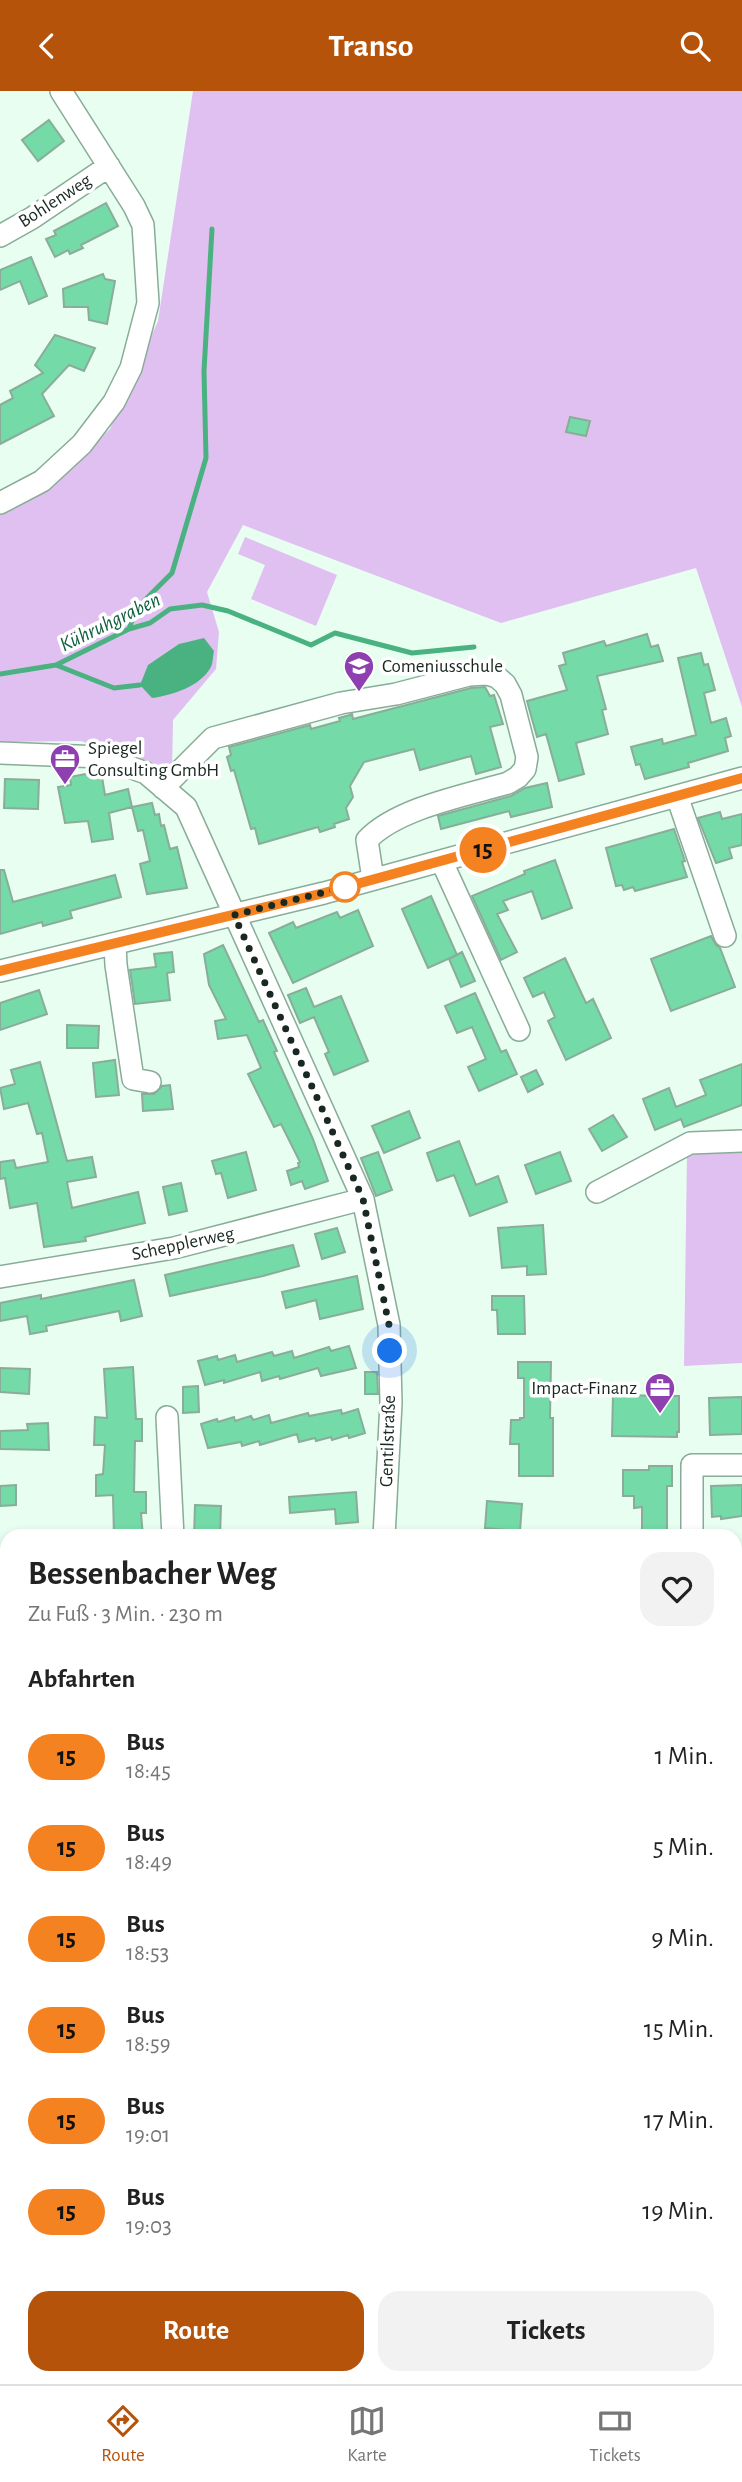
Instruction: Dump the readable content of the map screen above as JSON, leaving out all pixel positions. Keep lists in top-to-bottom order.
{
  "streets": {
    "street": ["Bohlenweg", "Schepplerweg", "Gentilstraße"]
  },
  "crossings": [
    ["Schepplerweg", "Gentilstraße"]
  ],
  "water": ["Kühruhgraben"],
  "places": {
    "school or university": ["Comeniusschule"],
    "office": ["Spiegel Consulting GmbH", "Impact-Finanz"]
  },
  "lines": ["bus line 15"],
  "page": {
    "header": "Transo",
    "on_map": "15",
    "heading": [
      ["Bessenbacher Weg", "Zu Fuß · 3 Min. · 230 m"],
      "Abfahrten"
    ],
    "list": [
      {
        "mark": "15",
        "name": "Bus",
        "note": "18:45",
        "value": "1 Min."
      },
      {
        "mark": "15",
        "name": "Bus",
        "note": "18:49",
        "value": "5 Min."
      },
      {
        "mark": "15",
        "name": "Bus",
        "note": "18:53",
        "value": "9 Min."
      },
      {
        "mark": "15",
        "name": "Bus",
        "note": "18:59",
        "value": "15 Min."
      },
      {
        "mark": "15",
        "name": "Bus",
        "note": "19:01",
        "value": "17 Min."
      },
      {
        "mark": "15",
        "name": "Bus",
        "note": "19:03",
        "value": "19 Min."
      }
    ],
    "buttons": ["Route", "Tickets"],
    "tabs": ["Route", "Karte", "Tickets"]
  }
}
